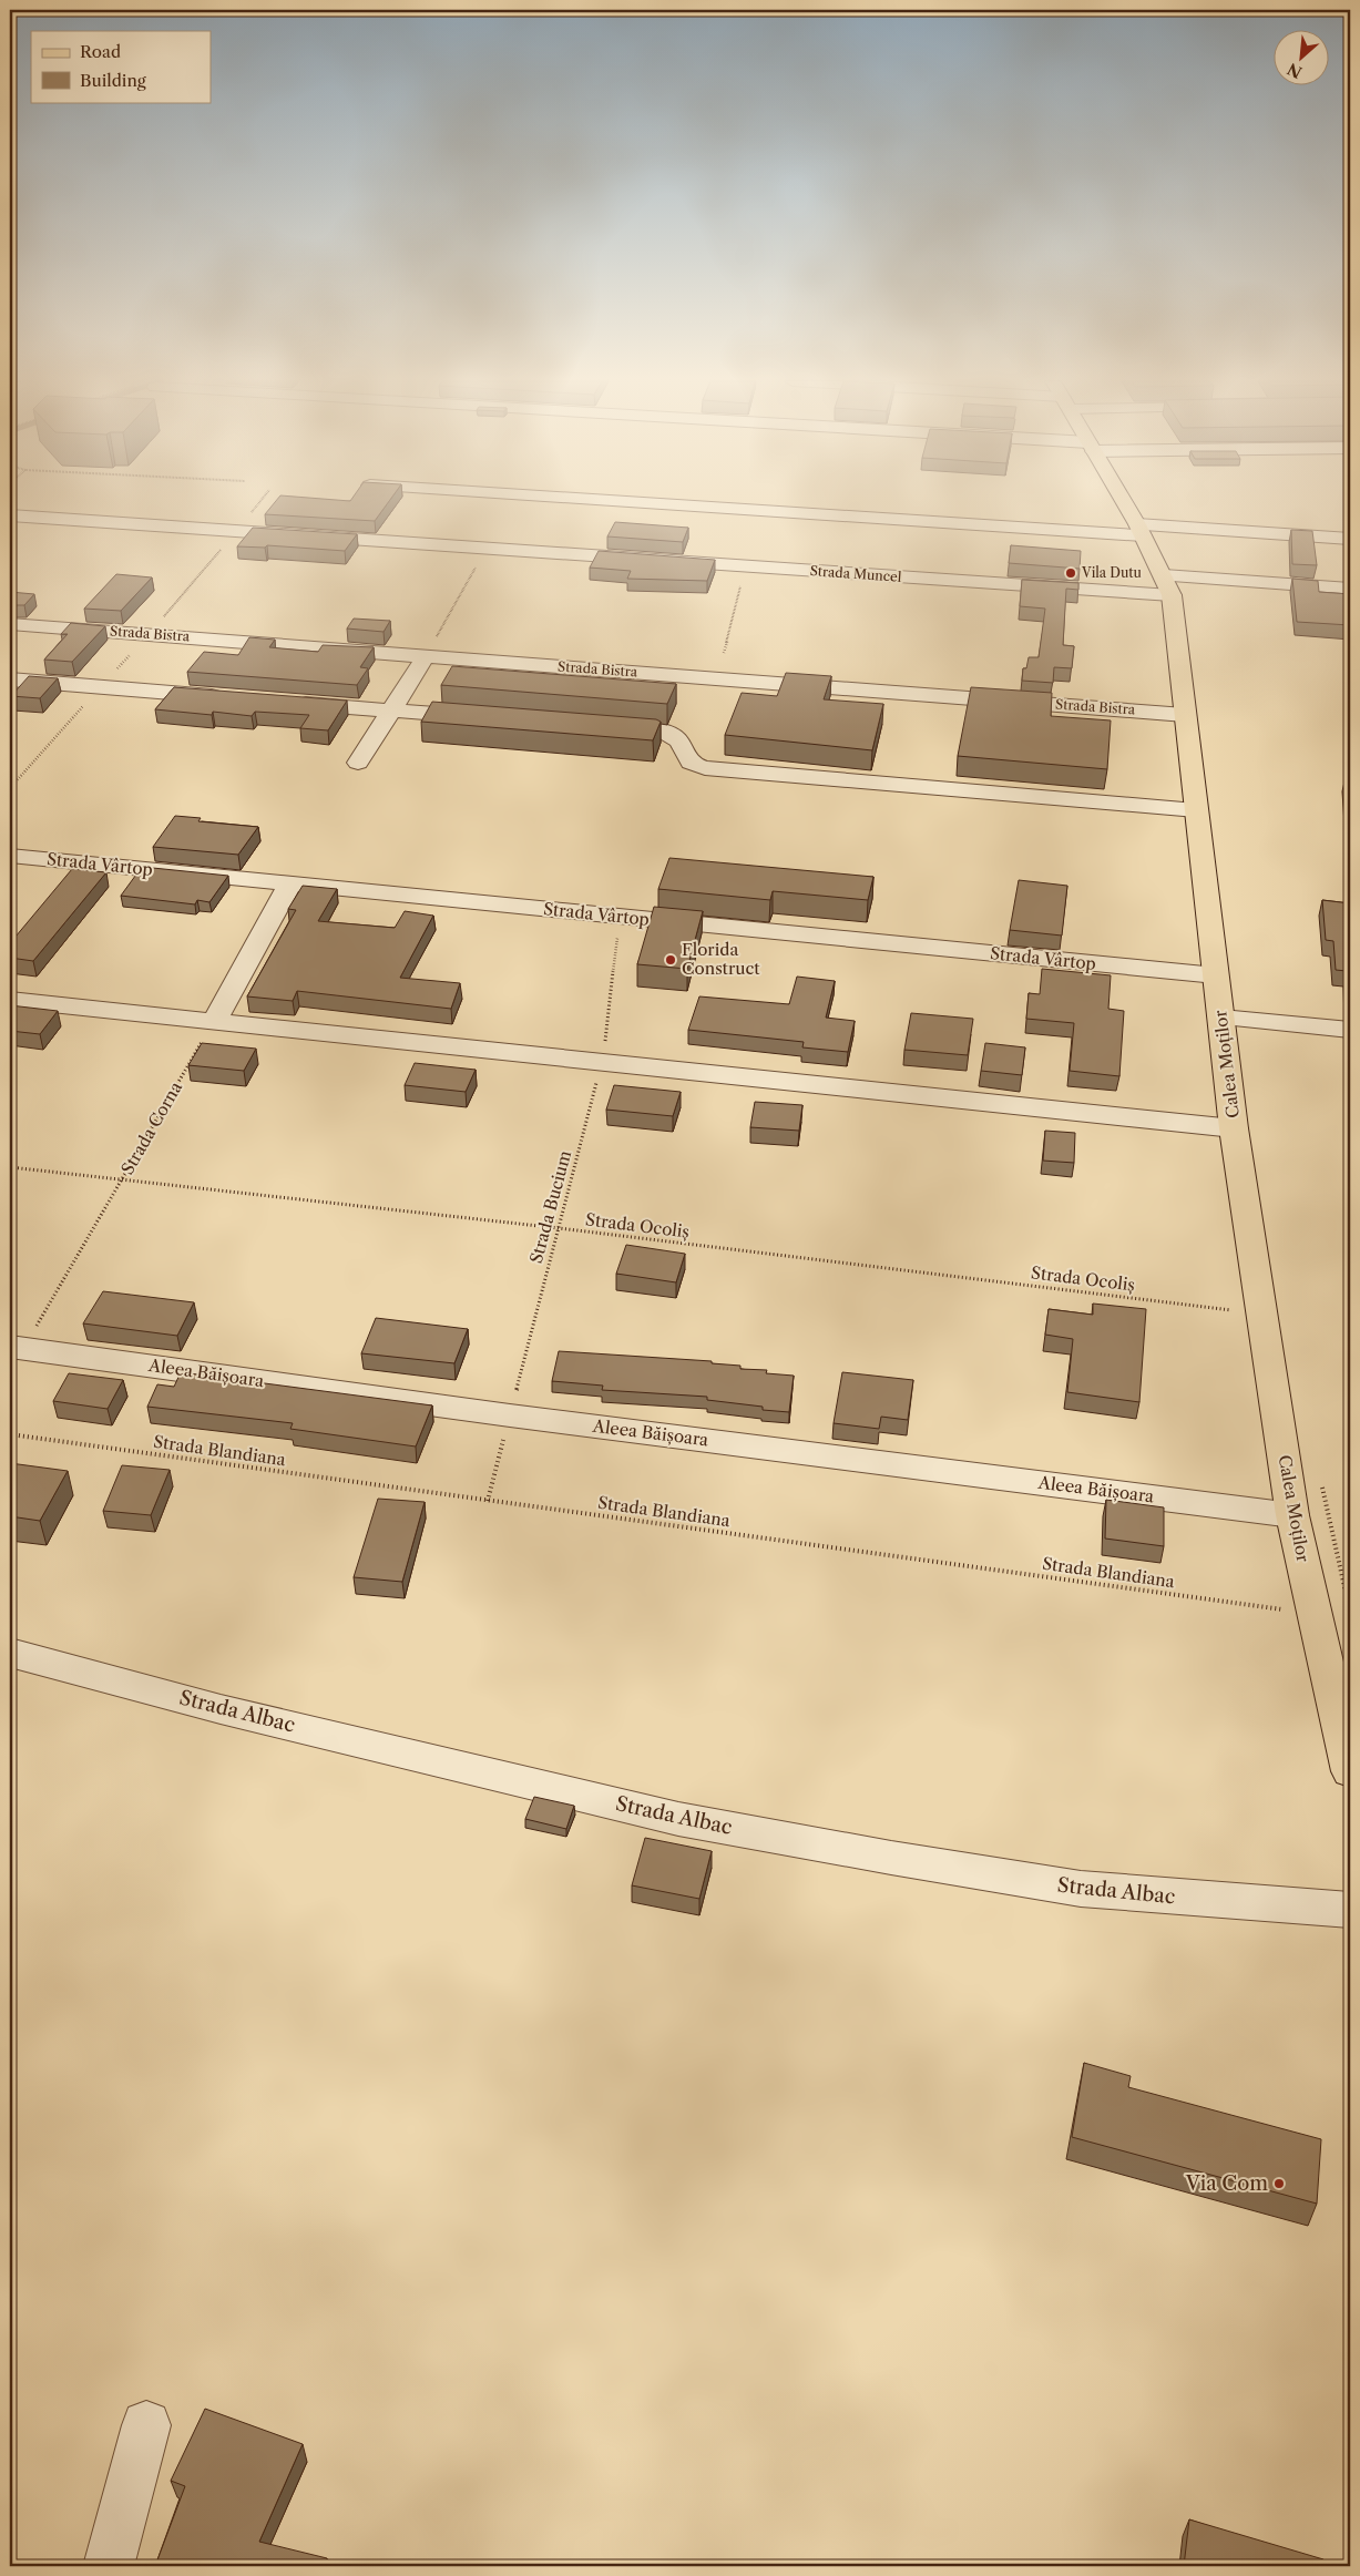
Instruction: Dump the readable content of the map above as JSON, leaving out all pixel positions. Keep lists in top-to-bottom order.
{
  "streets": {
    "main road": ["Calea Moților"],
    "street": [
      "Strada Muncel",
      "Strada Bistra",
      "Strada Vârtop",
      "Aleea Băișoara",
      "Strada Albac"
    ],
    "path": [
      "Strada Corna",
      "Strada Bucium",
      "Strada Ocoliș",
      "Strada Blandiana"
    ]
  },
  "crossings": [
    ["Strada Muncel", "Calea Moților"],
    ["Strada Bistra", "Calea Moților"],
    ["Strada Vârtop", "Calea Moților"],
    ["Strada Vârtop", "Strada Bucium"],
    ["Calea Moților", "Strada Ocoliș"],
    ["Calea Moților", "Aleea Băișoara"],
    ["Calea Moților", "Strada Blandiana"],
    ["Strada Corna", "Strada Ocoliș"],
    ["Strada Corna", "Aleea Băișoara"],
    ["Strada Bucium", "Strada Ocoliș"],
    ["Strada Bucium", "Aleea Băișoara"],
    ["Strada Bucium", "Strada Blandiana"]
  ],
  "places": ["Vila Dutu", "Florida Construct", "Via Com"],
  "legend": ["Road", "Building"],
  "north": "bottom left"
}
